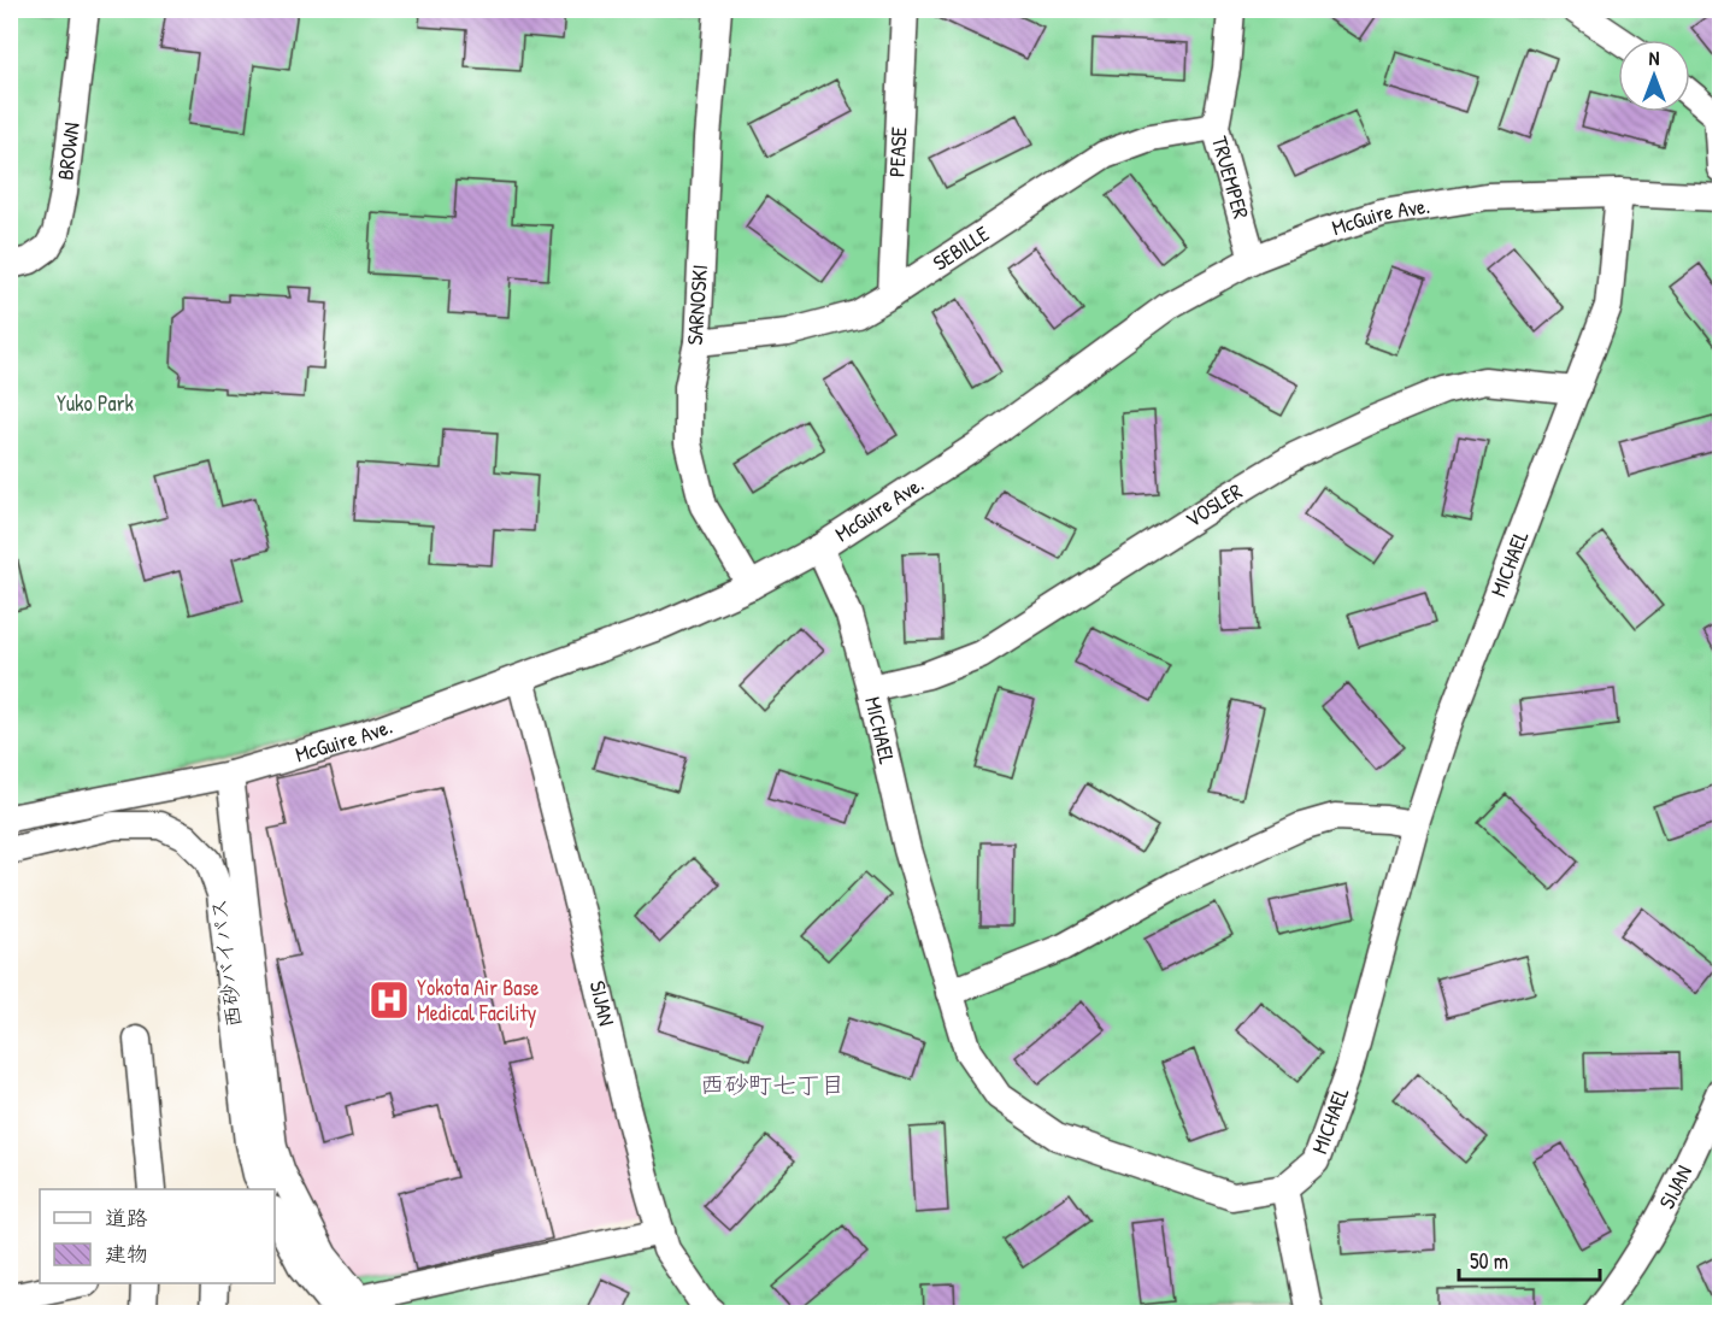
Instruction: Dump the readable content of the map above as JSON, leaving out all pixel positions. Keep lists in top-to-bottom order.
{
  "streets": {
    "street": [
      "BROWN",
      "PEASE",
      "TRUEMPER",
      "McGuire Ave.",
      "SEBILLE",
      "SARNOSKI",
      "VOSLER",
      "MICHAEL",
      "西砂バイパス",
      "SIJAN"
    ]
  },
  "crossings": [
    ["PEASE", "SEBILLE"],
    ["TRUEMPER", "McGuire Ave."],
    ["TRUEMPER", "SEBILLE"],
    ["McGuire Ave.", "SARNOSKI"],
    ["McGuire Ave.", "MICHAEL"],
    ["McGuire Ave.", "SIJAN"],
    ["SEBILLE", "SARNOSKI"],
    ["VOSLER", "MICHAEL"]
  ],
  "districts": ["西砂町七丁目"],
  "parks": ["Yuko Park"],
  "places": {
    "hospital": ["Yokota Air Base Medical Facility"]
  },
  "legend": ["道路", "建物"],
  "scale_bar": "50 m",
  "north": "top"
}
